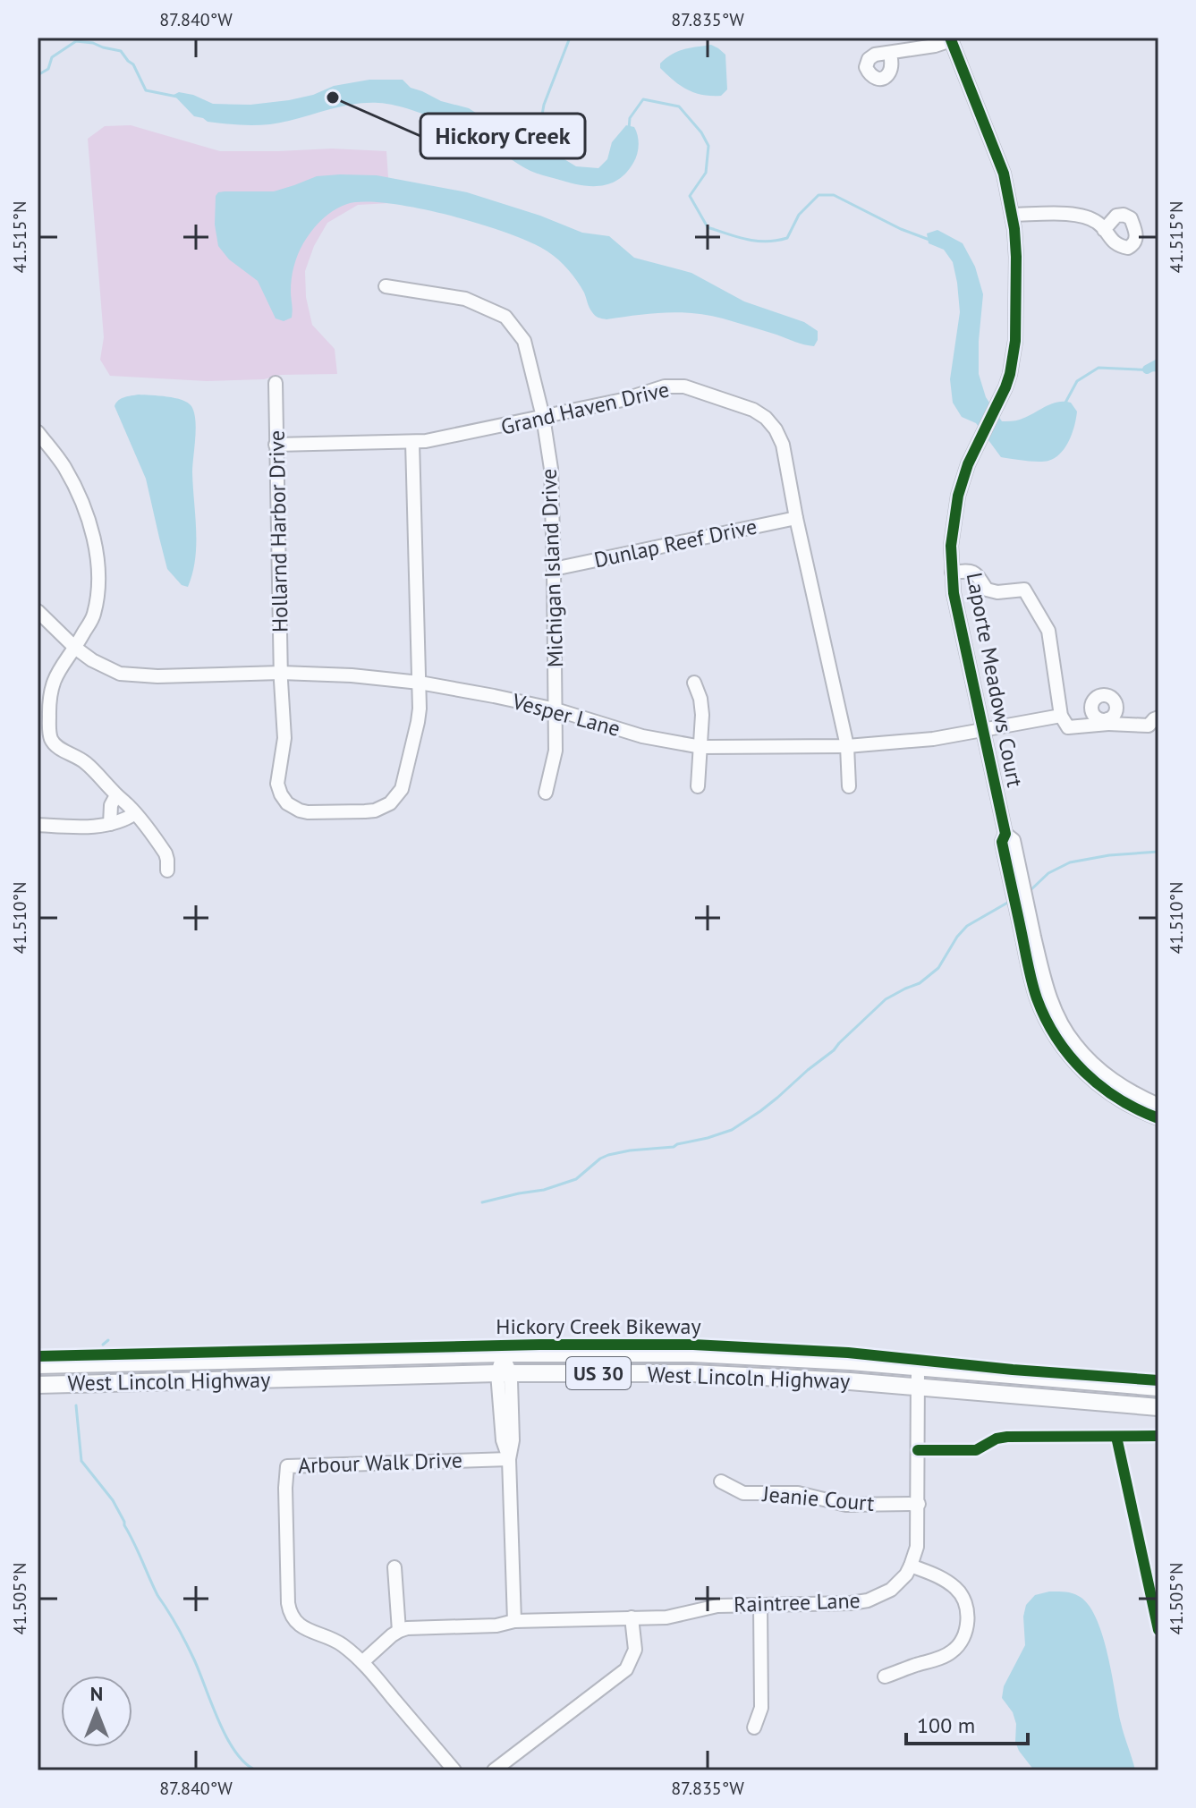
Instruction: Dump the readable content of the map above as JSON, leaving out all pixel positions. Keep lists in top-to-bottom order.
{
  "streets": {
    "main road": ["US 30", "West Lincoln Highway"],
    "street": [
      "Grand Haven Drive",
      "Hollarnd Harbor Drive",
      "Dunlap Reef Drive",
      "Michigan Island Drive",
      "Laporte Meadows Court",
      "Vesper Lane",
      "Arbour Walk Drive",
      "Jeanie Court",
      "Raintree Lane"
    ],
    "cycle path": ["Hickory Creek Bikeway"]
  },
  "crossings": [
    ["Grand Haven Drive", "Hollarnd Harbor Drive"],
    ["Grand Haven Drive", "Dunlap Reef Drive"],
    ["Grand Haven Drive", "Michigan Island Drive"],
    ["Grand Haven Drive", "Vesper Lane"],
    ["Hollarnd Harbor Drive", "Vesper Lane"],
    ["Dunlap Reef Drive", "Michigan Island Drive"],
    ["Michigan Island Drive", "Vesper Lane"],
    ["Laporte Meadows Court", "Vesper Lane"],
    ["West Lincoln Highway", "Raintree Lane"],
    ["Jeanie Court", "Raintree Lane"]
  ],
  "places": ["Hickory Creek"],
  "scale_bar": "100 m",
  "north": "top",
  "coordinates": [
    "87.840°W",
    "87.835°W",
    "41.515°N",
    "41.510°N",
    "41.505°N"
  ]
}
